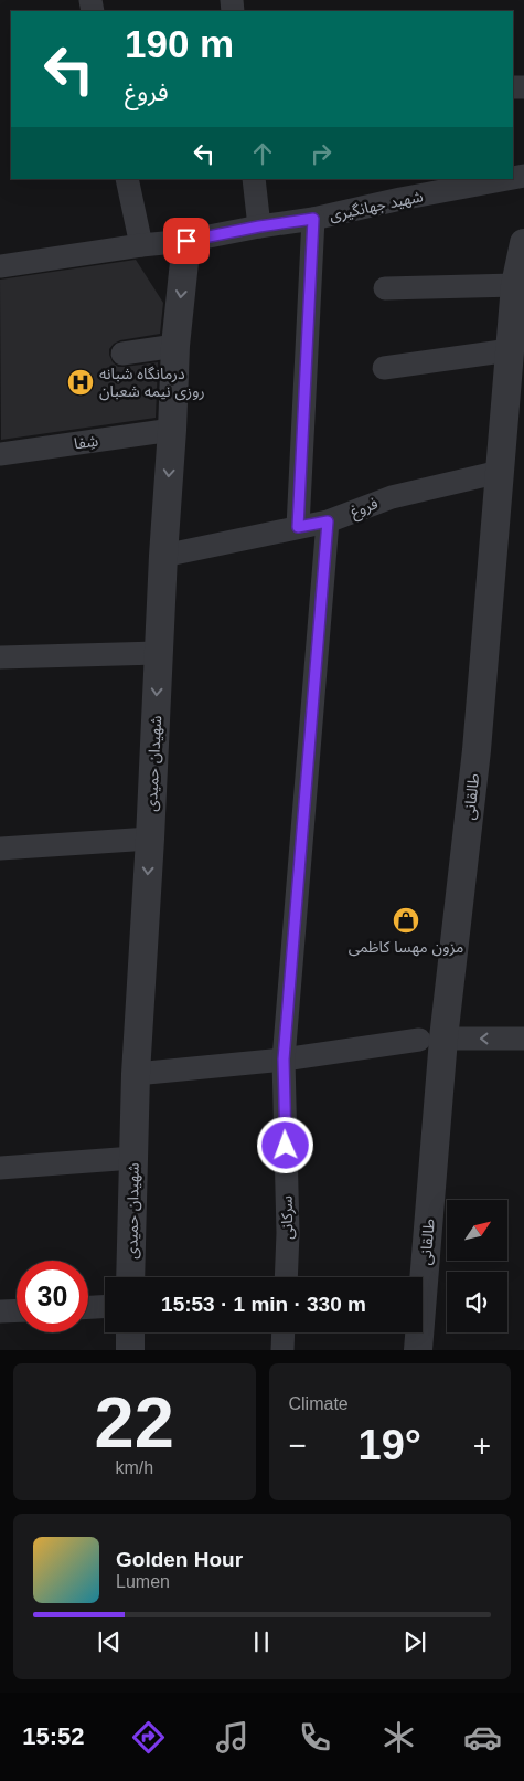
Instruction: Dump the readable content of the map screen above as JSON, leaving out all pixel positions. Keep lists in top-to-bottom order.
{
  "streets": {
    "street": [
      "شهید جهانگیری",
      "شِفا",
      "فروغ",
      "شهیدان حمیدی",
      "طالقانی",
      "سرکانی"
    ]
  },
  "crossings": [
    ["شهید جهانگیری", "شهیدان حمیدی"],
    ["شِفا", "شهیدان حمیدی"],
    ["فروغ", "شهیدان حمیدی"],
    ["فروغ", "طالقانی"],
    ["فروغ", "سرکانی"]
  ],
  "places": {
    "hospital": ["درمانگاه شبانه روزی نیمه شعبان"],
    "shop": ["مزون مهسا کاظمی"]
  },
  "north": "top right",
  "page": {
    "turn": ["190 m", "فروغ"],
    "limit": "30",
    "trip": "15:53 · 1 min · 330 m",
    "tile": [
      ["22", "km/h"],
      "Climate"
    ],
    "heat": ["−", "19°", "+"],
    "song": ["Golden Hour", "Lumen"],
    "tabs": "15:52"
  }
}
